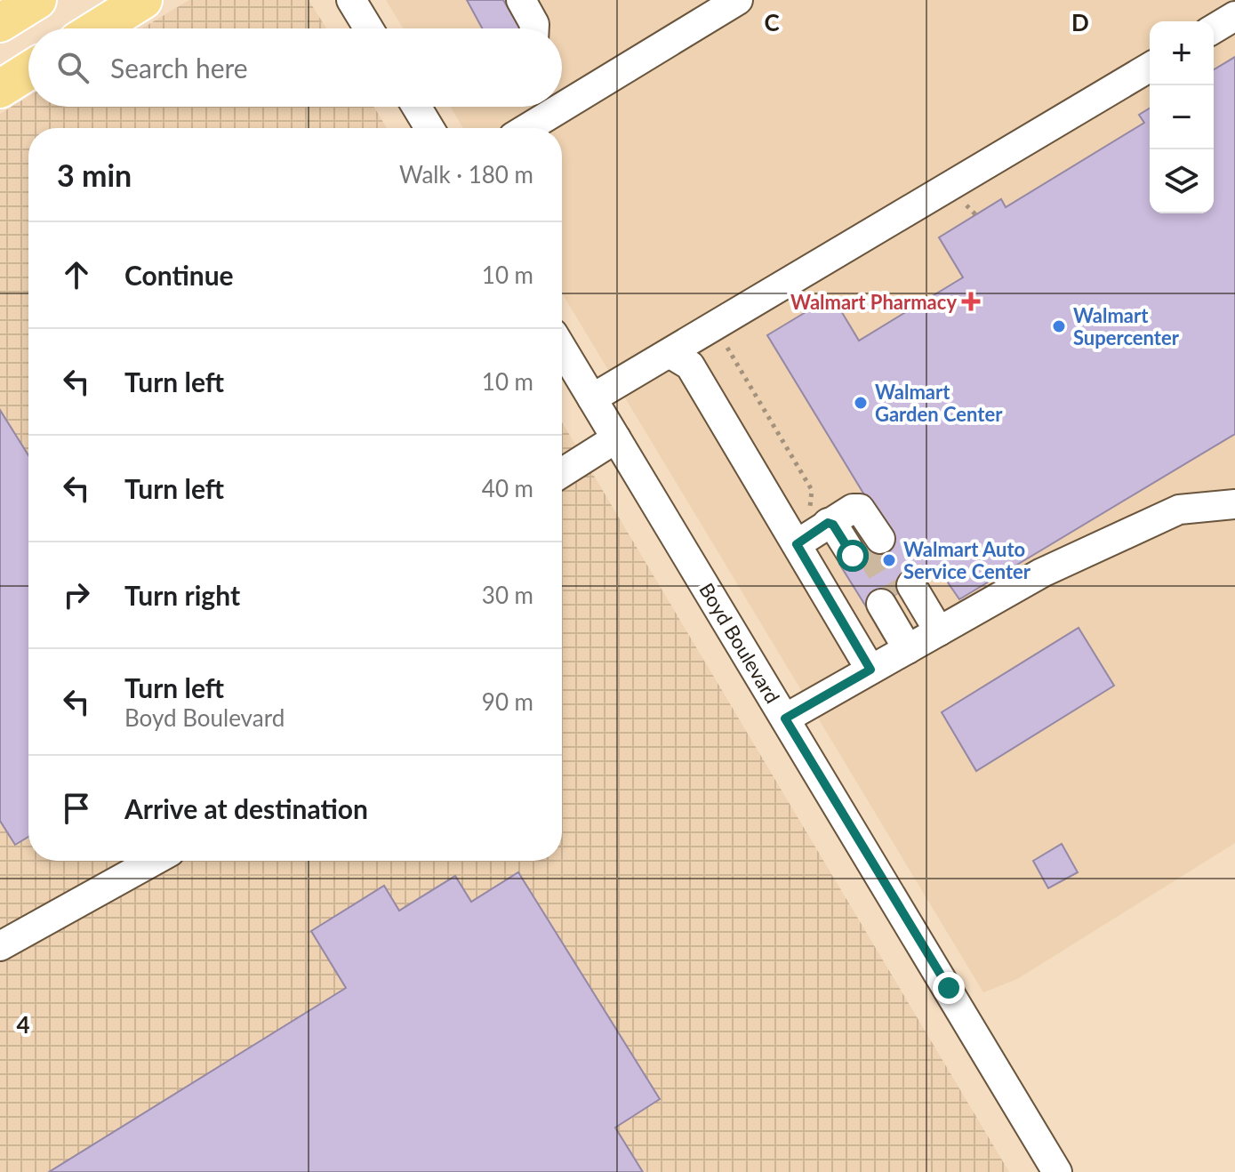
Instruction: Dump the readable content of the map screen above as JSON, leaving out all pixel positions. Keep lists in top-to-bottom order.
{
  "streets": {
    "street": ["Boyd Boulevard"]
  },
  "places": {
    "health": ["Walmart Pharmacy"],
    "other": ["Walmart Supercenter", "Walmart Garden Center", "Walmart Auto Service Center"]
  },
  "page": {
    "map_buttons": ["+", "−"],
    "search": "Search here",
    "heading": ["3 min", "Walk · 180 m"],
    "list": [
      ["Continue", "10 m"],
      ["Turn left", "10 m"],
      ["Turn left", "40 m"],
      ["Turn right", "30 m"],
      ["Turn left", "Boyd Boulevard", "90 m"],
      "Arrive at destination"
    ]
  },
  "grid": {
    "columns": ["C", "D"],
    "rows": ["4"]
  }
}
